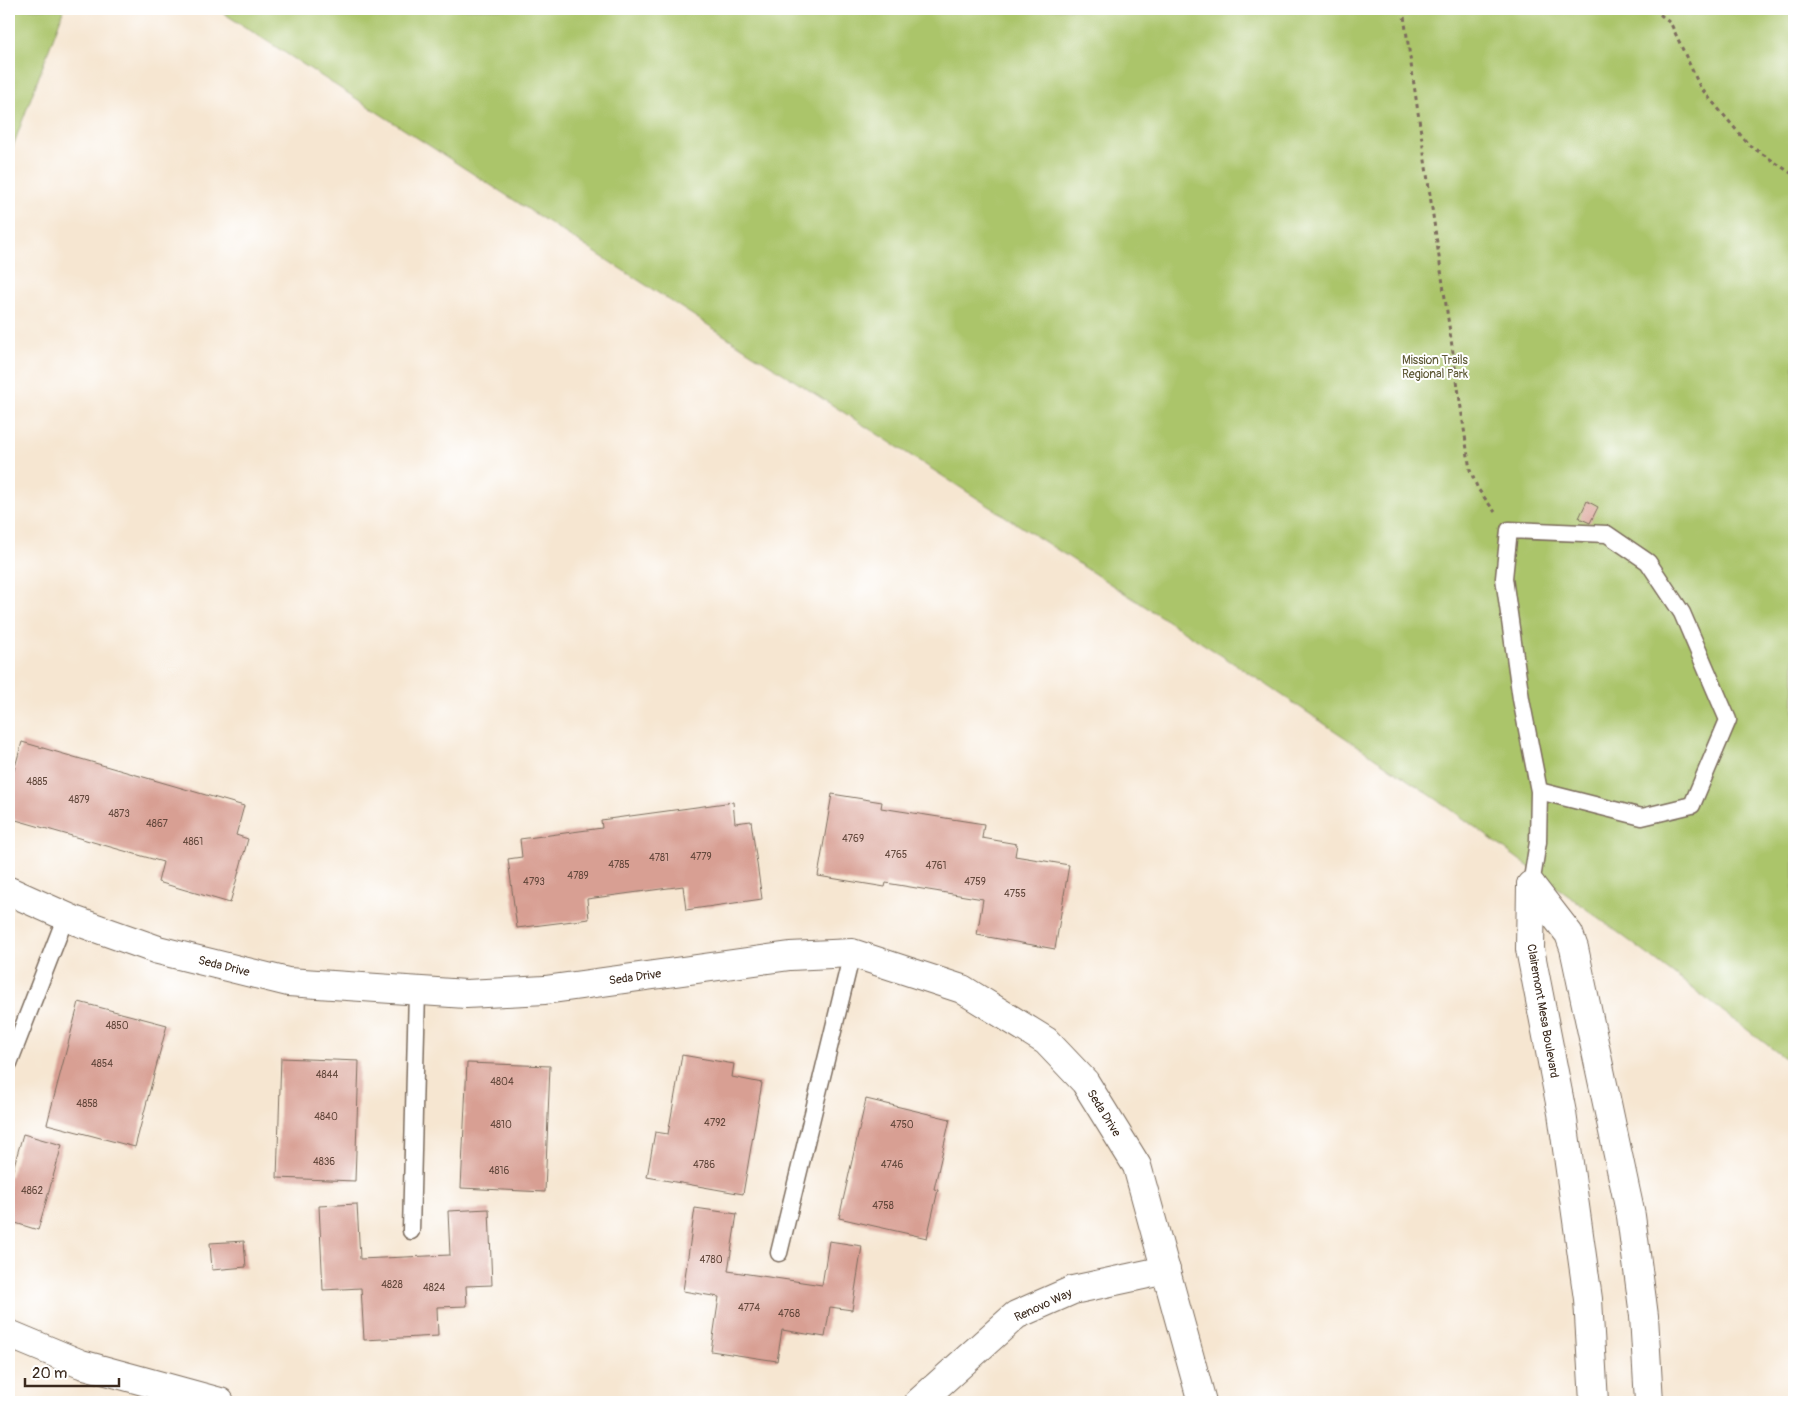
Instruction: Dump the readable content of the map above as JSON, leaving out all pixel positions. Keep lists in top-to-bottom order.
{
  "streets": {
    "street": ["Seda Drive", "Clairemont Mesa Boulevard", "Renovo Way"]
  },
  "crossings": [
    ["Seda Drive", "Renovo Way"]
  ],
  "parks": ["Mission Trails Regional Park"],
  "house_numbers": [
    "4885",
    "4879",
    "4873",
    "4867",
    "4769",
    "4861",
    "4765",
    "4779",
    "4781",
    "4785",
    "4761",
    "4789",
    "4793",
    "4759",
    "4755",
    "4850",
    "4854",
    "4844",
    "4804",
    "4858",
    "4840",
    "4792",
    "4810",
    "4750",
    "4836",
    "4786",
    "4746",
    "4816",
    "4862",
    "4758",
    "4780",
    "4828",
    "4824",
    "4774",
    "4768"
  ],
  "scale_bar": "20 m"
}
